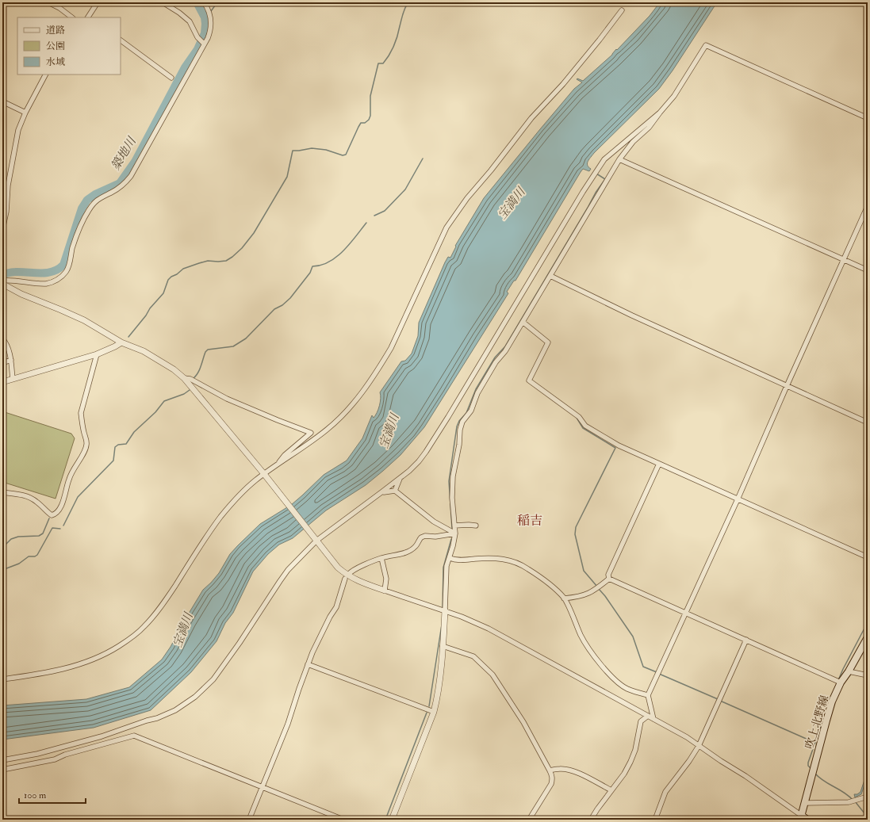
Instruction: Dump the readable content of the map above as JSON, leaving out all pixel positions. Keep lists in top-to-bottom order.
{
  "streets": {
    "main road": ["吹上北野線"]
  },
  "districts": ["稲吉"],
  "water": ["築地川", "宝満川"],
  "legend": ["道路", "公園", "水域"],
  "scale_bar": "100 m"
}
